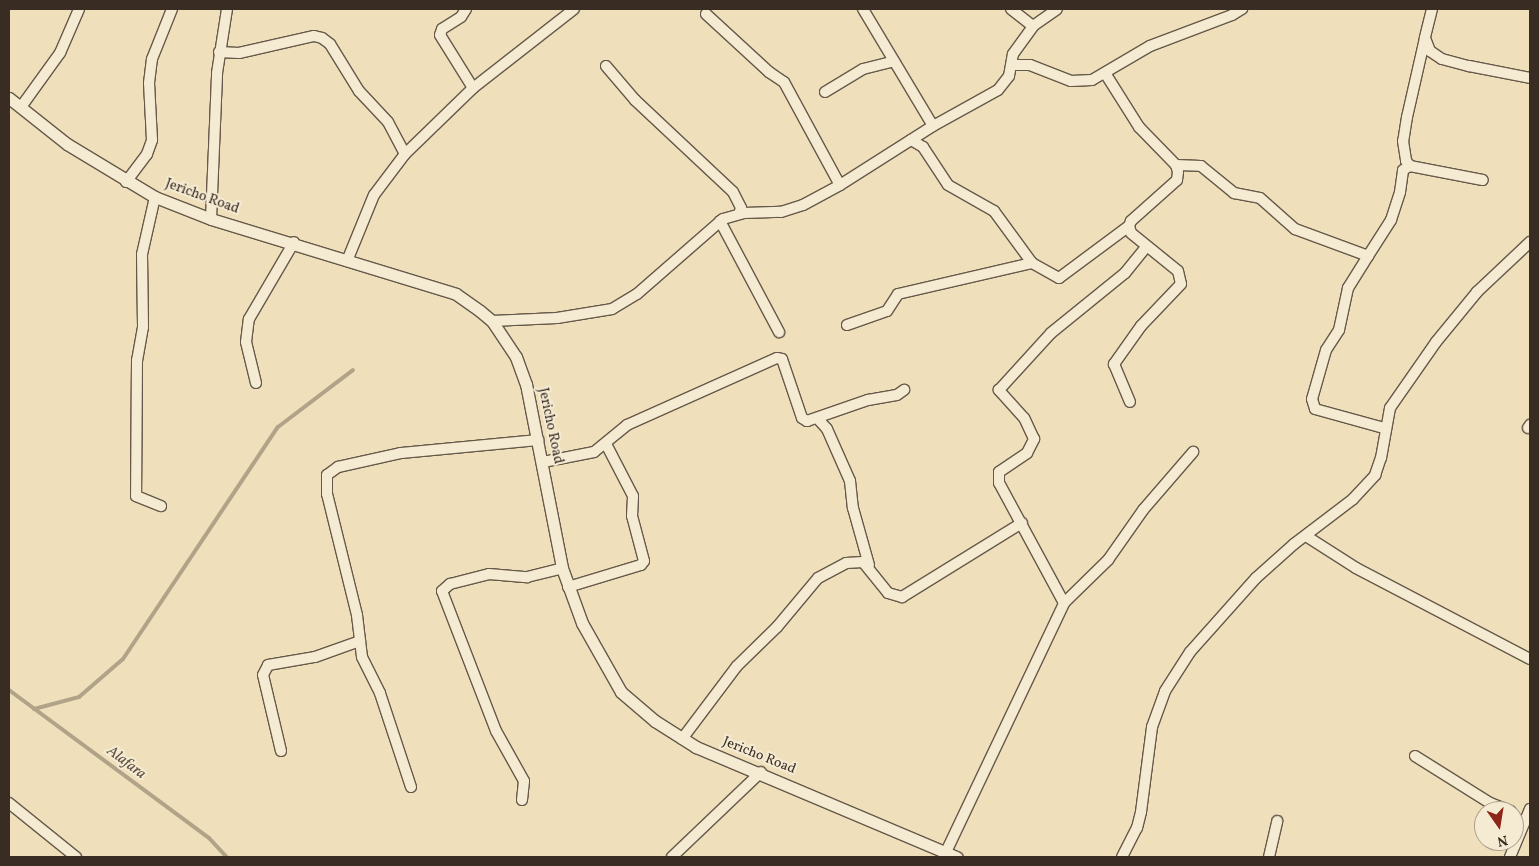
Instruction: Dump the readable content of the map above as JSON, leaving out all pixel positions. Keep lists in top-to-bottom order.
{
  "streets": {
    "street": ["Jericho Road"]
  },
  "water": ["Alafara"],
  "north": "bottom"
}
